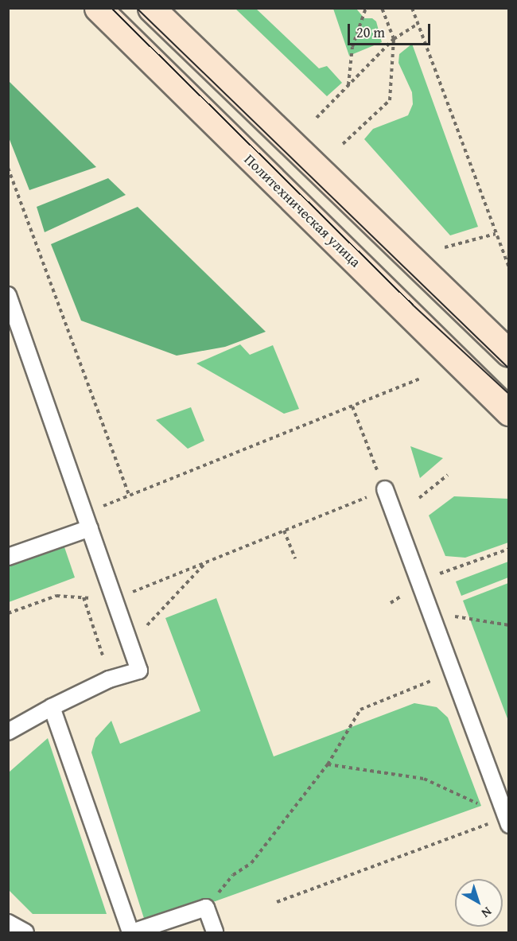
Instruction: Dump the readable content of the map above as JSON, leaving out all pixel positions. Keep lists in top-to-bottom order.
{
  "streets": {
    "main road": ["Политехническая улица"]
  },
  "scale_bar": "20 m",
  "north": "bottom right"
}
